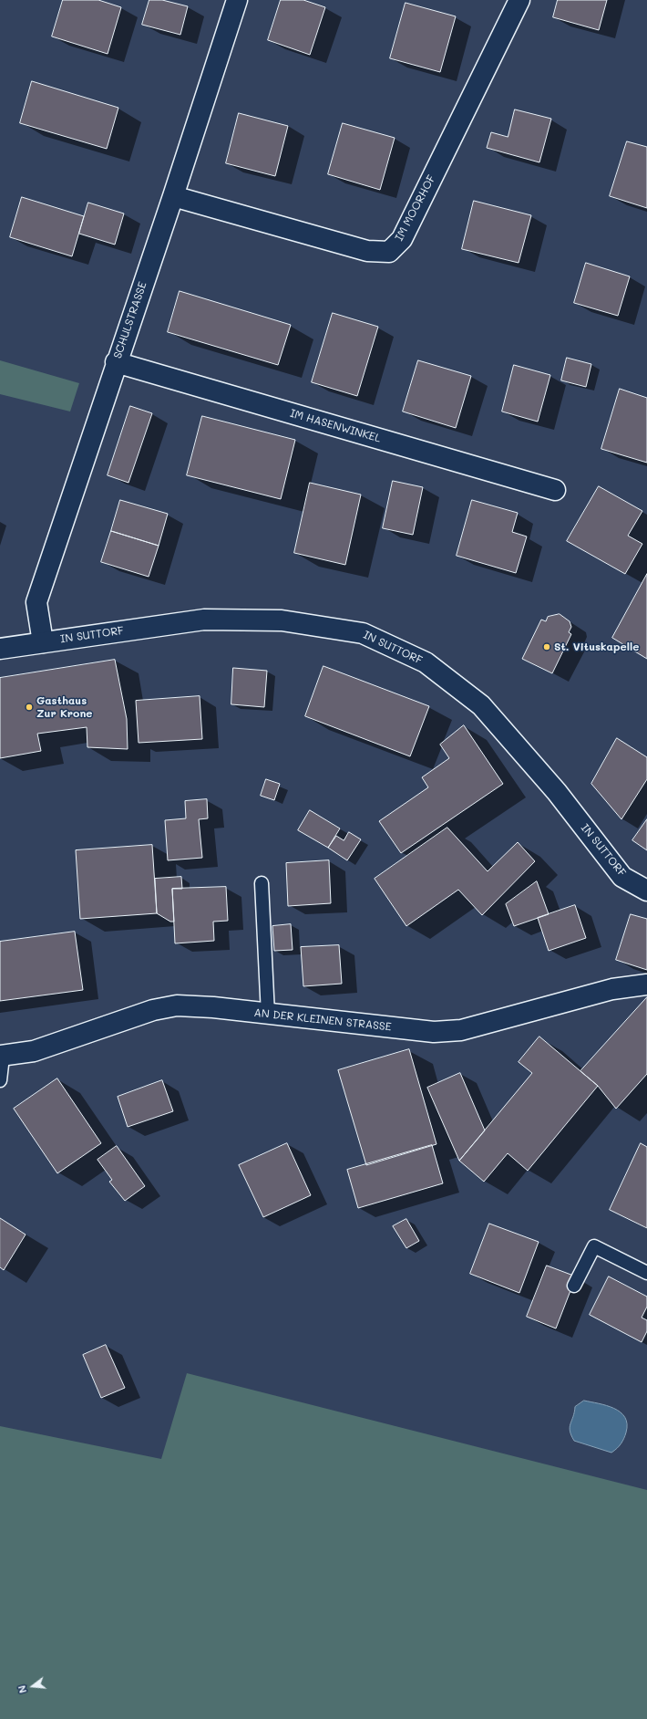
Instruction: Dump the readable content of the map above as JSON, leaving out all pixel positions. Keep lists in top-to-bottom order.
{
  "streets": {
    "street": [
      "IM MOORHOF",
      "SCHULSTRASSE",
      "IM HASENWINKEL",
      "IN SUTTORF",
      "AN DER KLEINEN STRASSE"
    ]
  },
  "crossings": [
    ["IM MOORHOF", "SCHULSTRASSE"],
    ["SCHULSTRASSE", "IM HASENWINKEL"],
    ["SCHULSTRASSE", "IN SUTTORF"]
  ],
  "places": ["St. Vituskapelle", "Gasthaus Zur Krone"],
  "north": "left"
}
